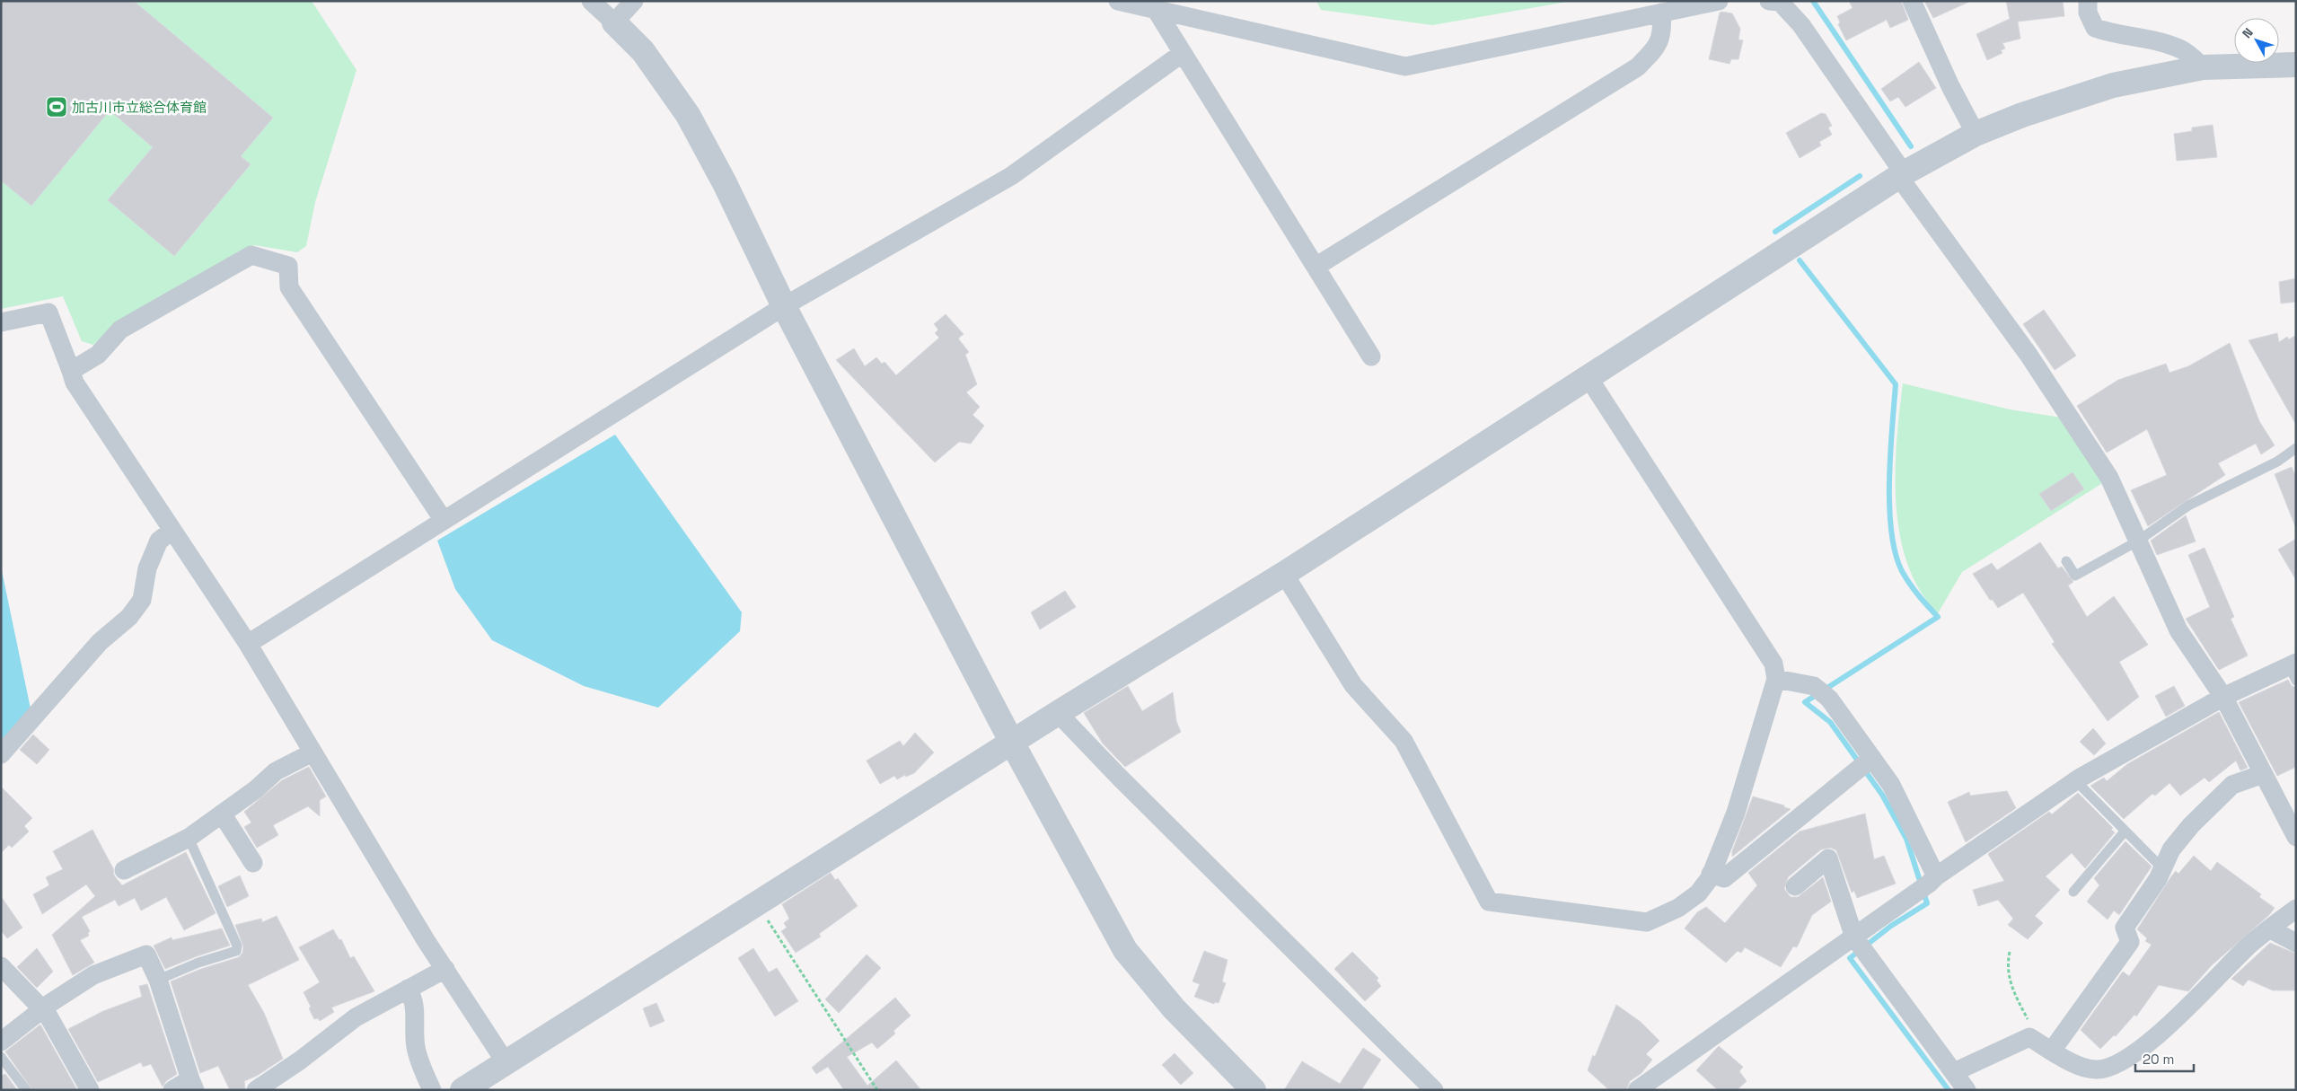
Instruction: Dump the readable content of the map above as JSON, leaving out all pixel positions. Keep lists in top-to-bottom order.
{
  "places": {
    "sports": ["加古川市立総合体育館"]
  },
  "scale_bar": "20 m",
  "north": "top left"
}
